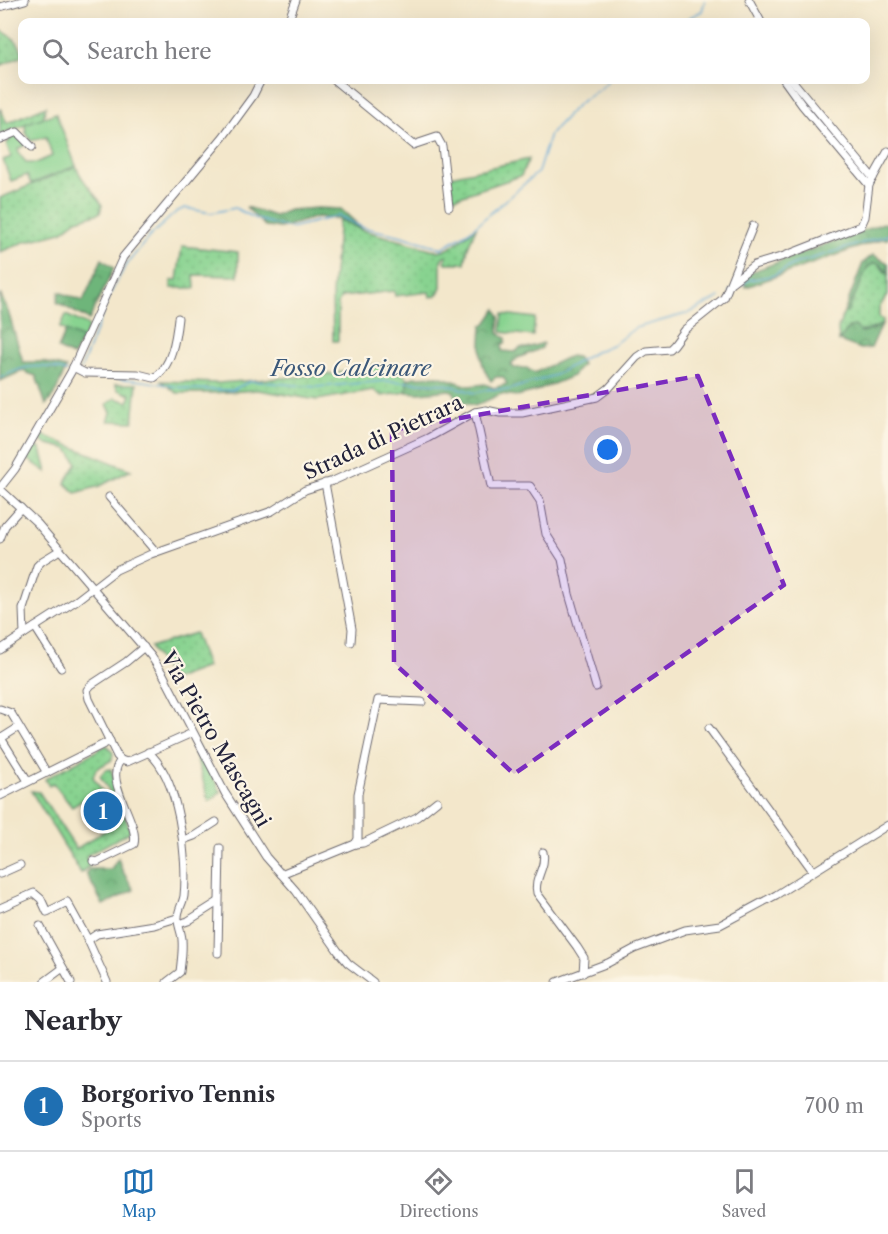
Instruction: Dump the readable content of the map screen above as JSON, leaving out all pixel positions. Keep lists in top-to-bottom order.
{
  "streets": {
    "street": ["Strada di Pietrara", "Via Pietro Mascagni"]
  },
  "crossings": [
    ["Strada di Pietrara", "Via Pietro Mascagni"]
  ],
  "water": ["Fosso Calcinare"],
  "page": {
    "search": "Search here",
    "pins": "1",
    "heading": "Nearby",
    "list": [
      {
        "mark": "1",
        "name": "Borgorivo Tennis",
        "note": "Sports",
        "value": "700 m"
      }
    ],
    "nav": ["Map", "Directions", "Saved"]
  }
}
